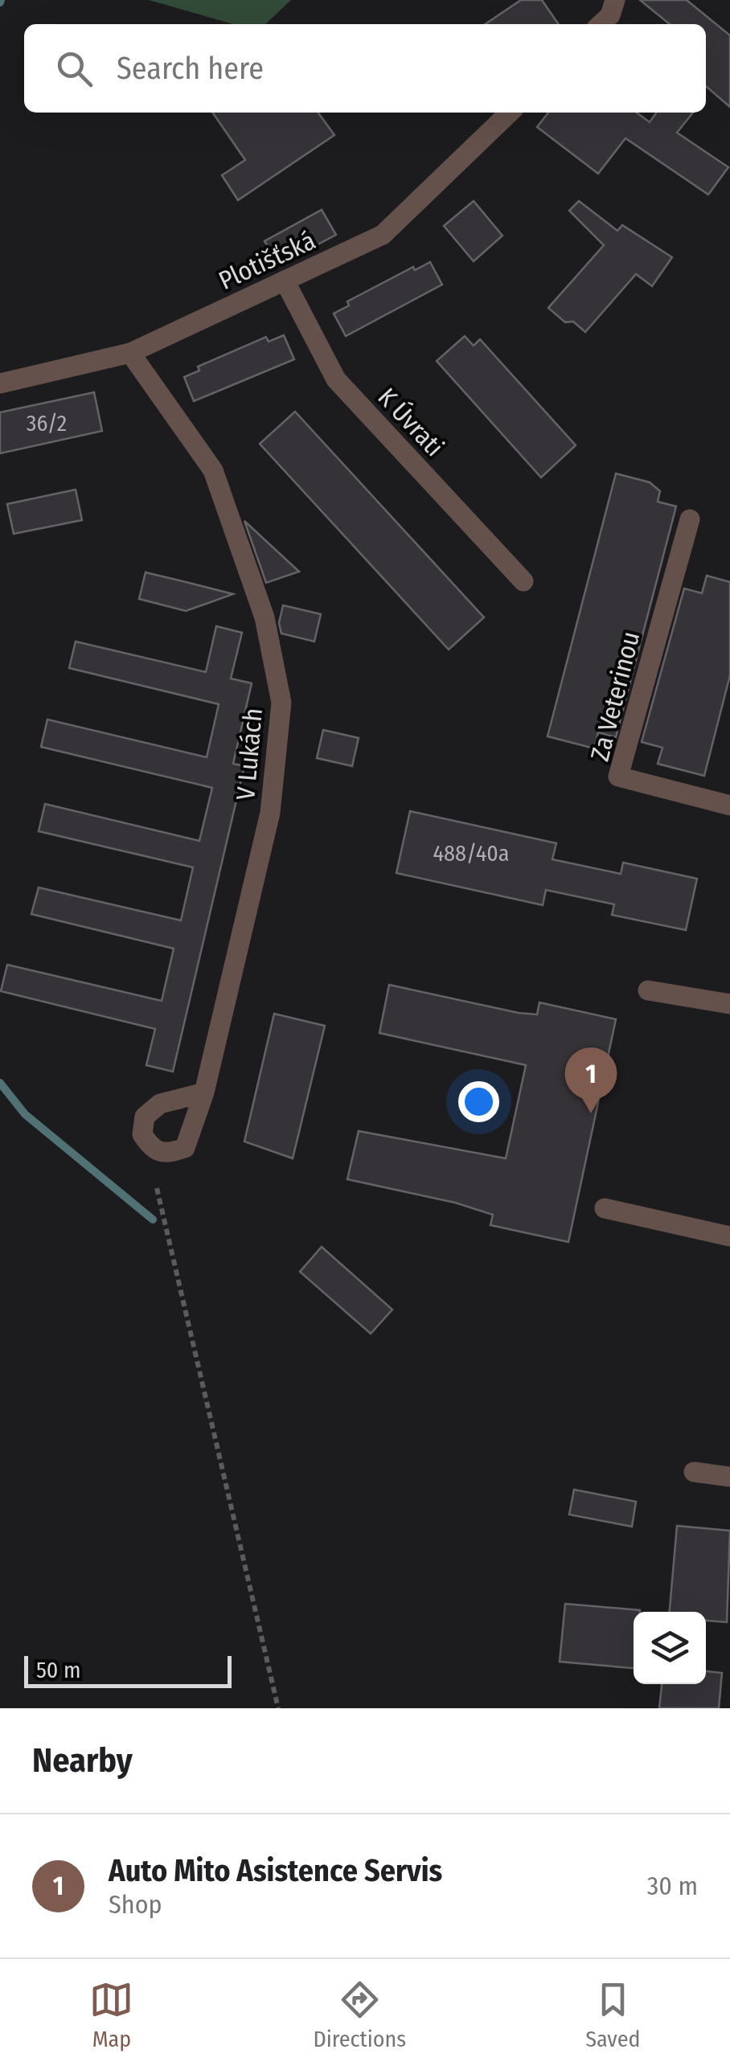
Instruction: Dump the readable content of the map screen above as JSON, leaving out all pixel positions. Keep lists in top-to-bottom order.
{
  "streets": {
    "street": [
      "Plotišťská",
      "K Úvrati",
      "Za Veterinou",
      "V Lukách"
    ]
  },
  "crossings": [
    ["Plotišťská", "K Úvrati"],
    ["Plotišťská", "V Lukách"]
  ],
  "house_numbers": ["36/2", "488/40a"],
  "scale_bar": "50 m",
  "page": {
    "search": "Search here",
    "pins": "1",
    "scale": "50 m",
    "heading": "Nearby",
    "list": [
      {
        "mark": "1",
        "name": "Auto Mito Asistence Servis",
        "note": "Shop",
        "value": "30 m"
      }
    ],
    "nav": ["Map", "Directions", "Saved"]
  }
}
